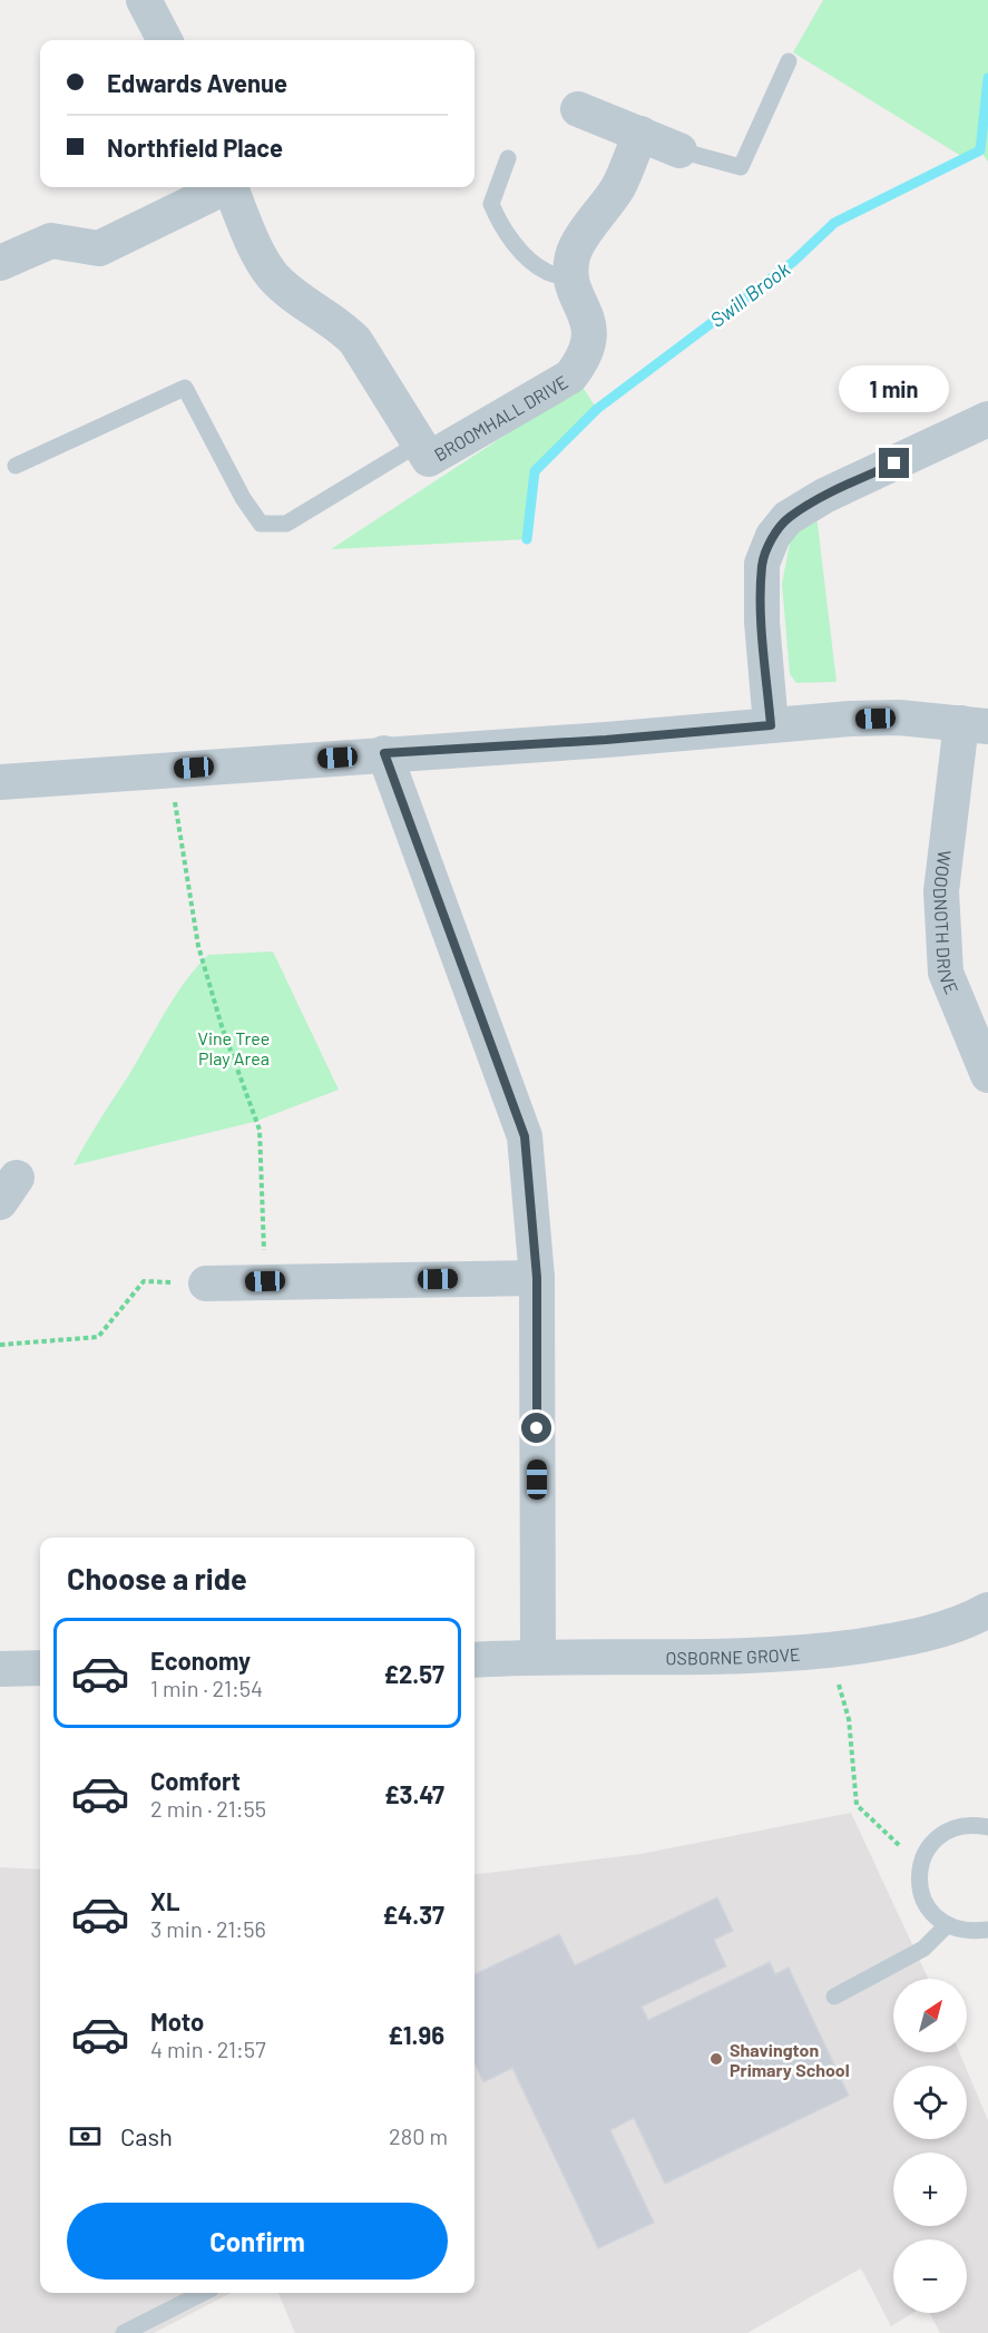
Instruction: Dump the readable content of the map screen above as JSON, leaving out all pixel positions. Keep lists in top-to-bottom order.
{
  "streets": {
    "street": ["BROOMHALL DRIVE", "WOODNOTH DRIVE", "OSBORNE GROVE"]
  },
  "water": ["Swill Brook"],
  "parks": ["Vine Tree Play Area"],
  "places": ["Shavington Primary School"],
  "north": "top right",
  "page": {
    "banner": ["Edwards Avenue", "Northfield Place"],
    "bubble": "1 min",
    "heading": "Choose a ride",
    "list": [
      {
        "name": "Economy",
        "note": "1 min · 21:54",
        "value": "£2.57"
      },
      {
        "name": "Comfort",
        "note": "2 min · 21:55",
        "value": "£3.47"
      },
      {
        "name": "XL",
        "note": "3 min · 21:56",
        "value": "£4.37"
      },
      {
        "name": "Moto",
        "note": "4 min · 21:57",
        "value": "£1.96"
      }
    ],
    "map_buttons": ["+", "−"],
    "pay": ["Cash", "280 m"],
    "buttons": "Confirm"
  }
}
